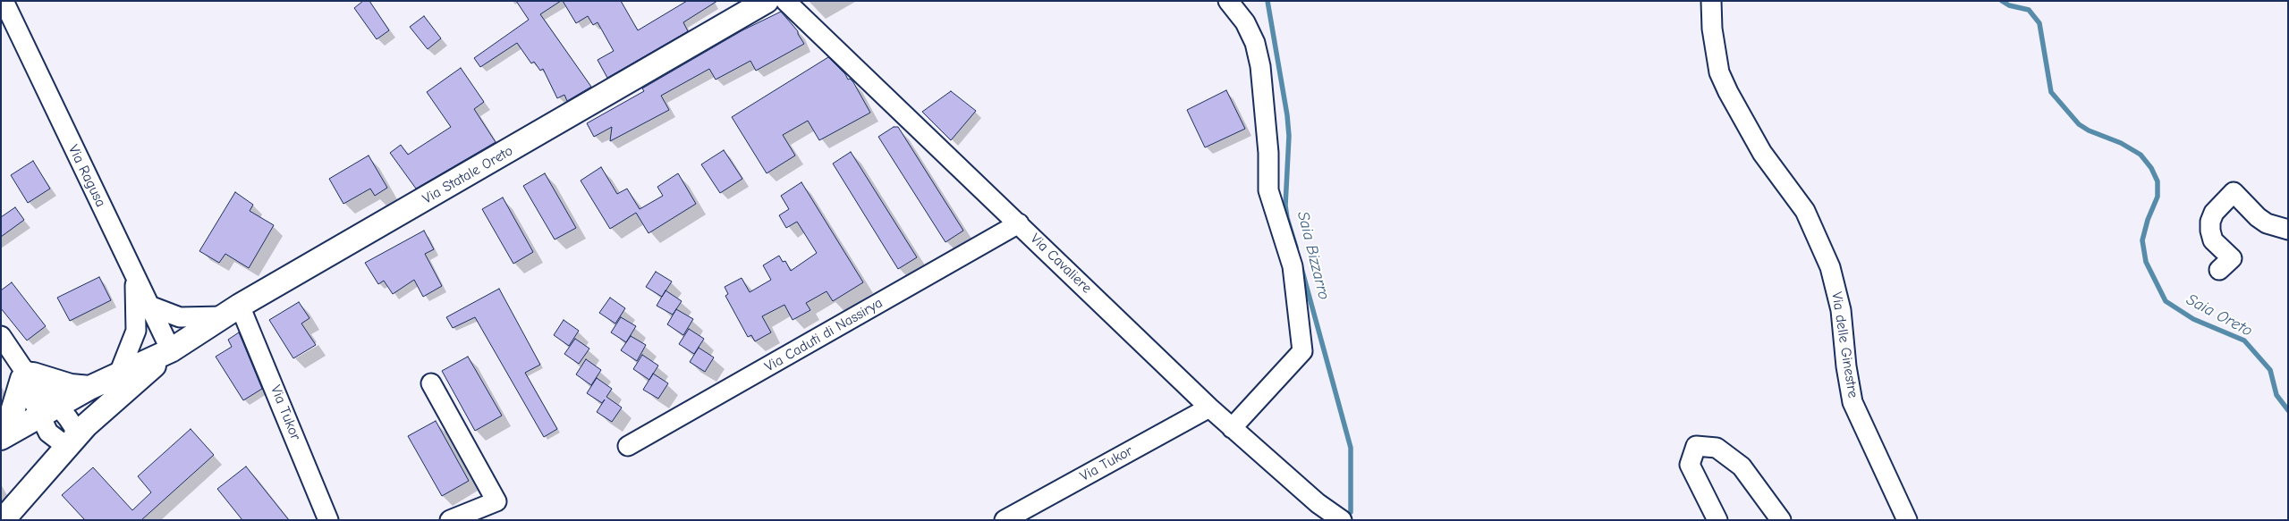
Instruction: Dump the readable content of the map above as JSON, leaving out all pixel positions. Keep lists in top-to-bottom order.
{
  "streets": {
    "main road": ["Via Statale Oreto"],
    "street": [
      "Via Ragusa",
      "Via Cavaliere",
      "Via Caduti di Nassirya",
      "Via delle Ginestre",
      "Via Tukor"
    ]
  },
  "crossings": [
    ["Via Statale Oreto", "Via Ragusa"],
    ["Via Statale Oreto", "Via Tukor"],
    ["Via Cavaliere", "Via Caduti di Nassirya"],
    ["Via Cavaliere", "Via Tukor"]
  ],
  "water": ["Saia Bizzarro", "Saia Oreto"]
}
